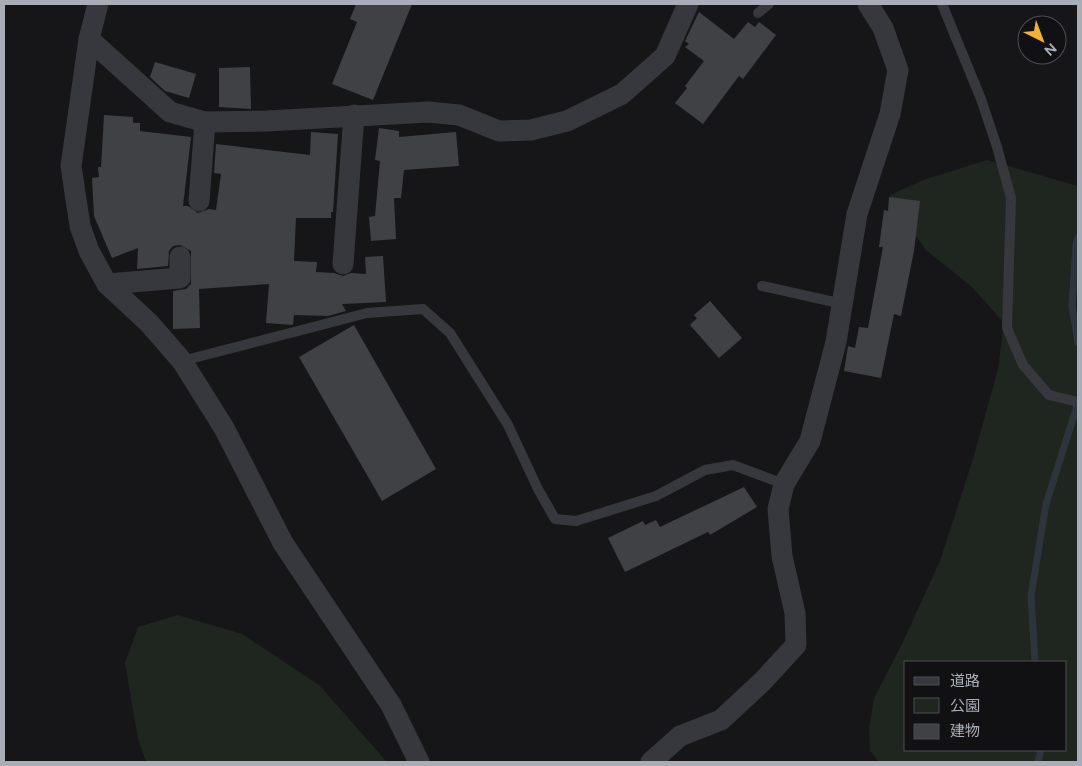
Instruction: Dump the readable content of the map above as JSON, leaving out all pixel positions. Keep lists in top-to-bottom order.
{
  "legend": ["道路", "公園", "建物"],
  "north": "bottom right"
}
